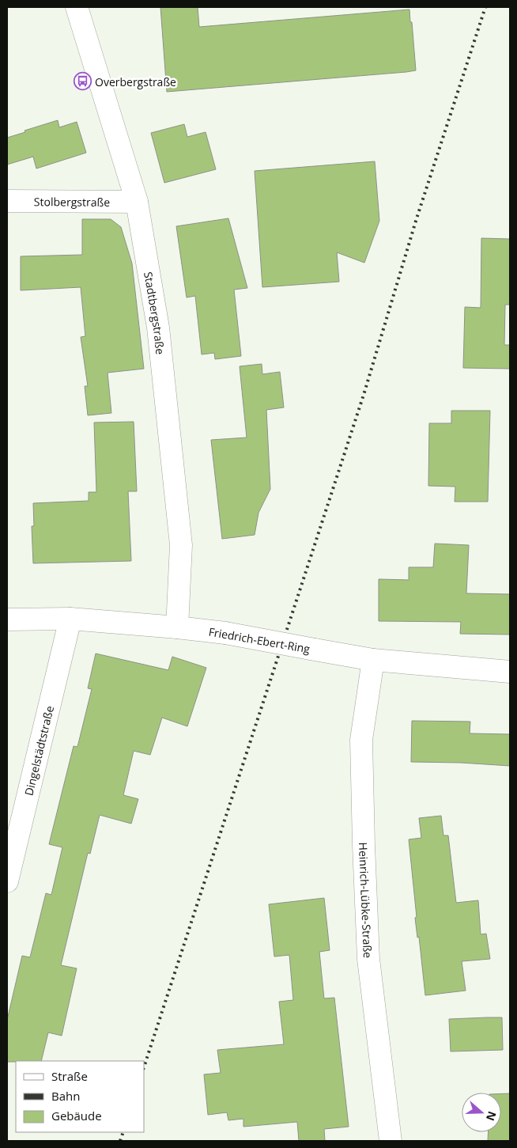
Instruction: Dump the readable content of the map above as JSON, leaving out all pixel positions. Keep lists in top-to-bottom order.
{
  "streets": {
    "street": [
      "Stolbergstraße",
      "Stadtbergstraße",
      "Friedrich-Ebert-Ring",
      "Dingelstädtstraße",
      "Heinrich-Lübke-Straße"
    ]
  },
  "crossings": [
    ["Stolbergstraße", "Stadtbergstraße"],
    ["Stadtbergstraße", "Friedrich-Ebert-Ring"],
    ["Friedrich-Ebert-Ring", "Dingelstädtstraße"],
    ["Friedrich-Ebert-Ring", "Heinrich-Lübke-Straße"]
  ],
  "places": {
    "bus stop": ["Overbergstraße"]
  },
  "legend": ["Straße", "Bahn", "Gebäude"],
  "north": "right"
}
